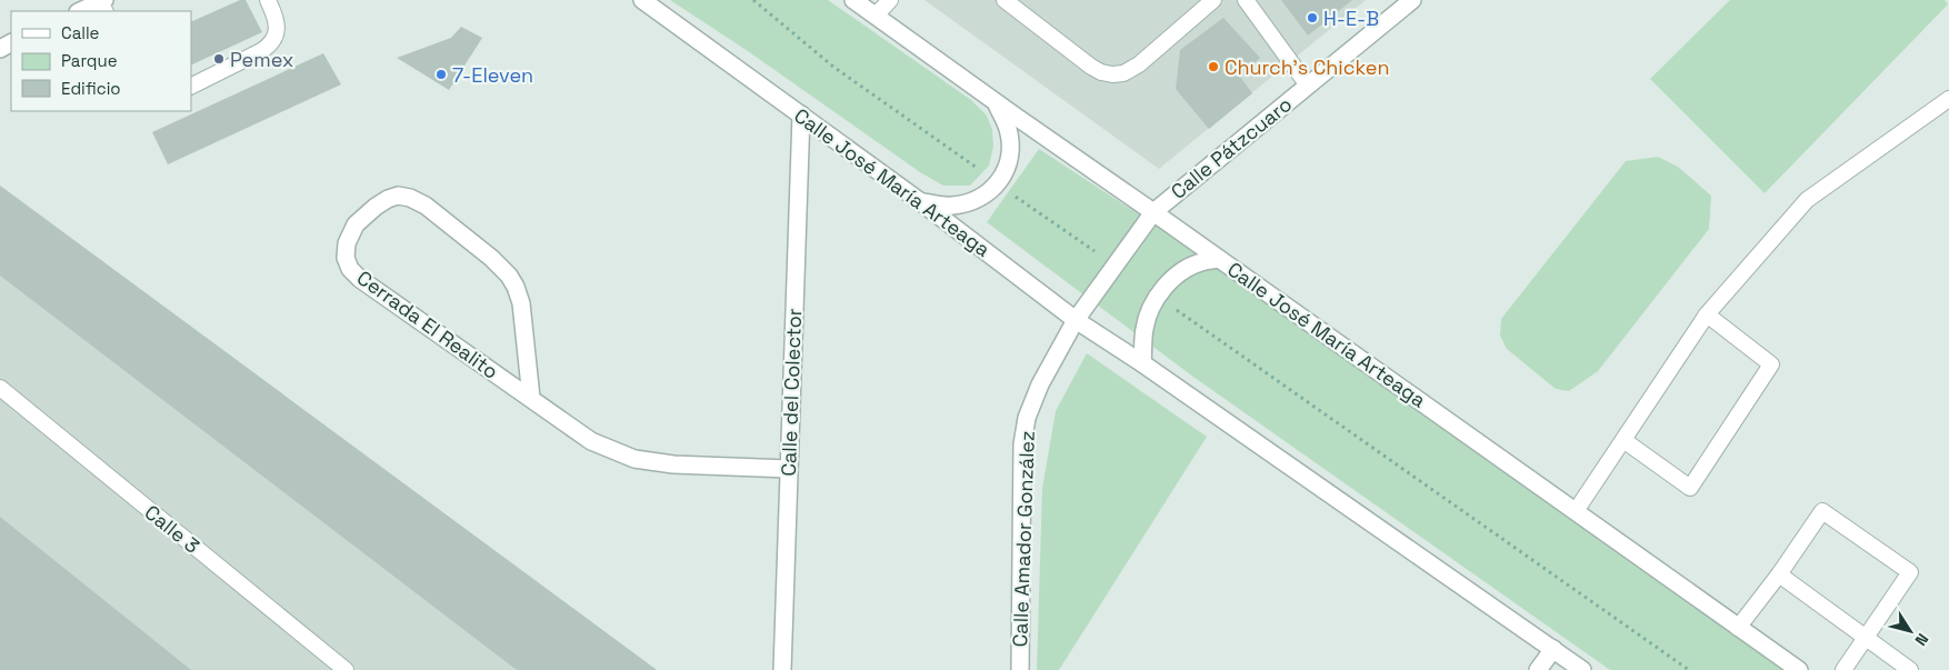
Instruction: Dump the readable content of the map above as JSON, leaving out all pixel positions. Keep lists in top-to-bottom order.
{
  "streets": {
    "street": [
      "Calle Pátzcuaro",
      "Calle José María Arteaga",
      "Cerrada El Realito",
      "Calle del Colector",
      "Calle Amador González"
    ],
    "lane": ["Calle 3"]
  },
  "crossings": [
    ["Calle Pátzcuaro", "Calle José María Arteaga"],
    ["Calle Pátzcuaro", "Calle Amador González"],
    ["Calle José María Arteaga", "Calle del Colector"],
    ["Calle José María Arteaga", "Calle Amador González"],
    ["Cerrada El Realito", "Calle del Colector"]
  ],
  "places": [
    "H-E-B",
    "Pemex",
    "Church's Chicken",
    "7-Eleven"
  ],
  "legend": ["Calle", "Parque", "Edificio"],
  "north": "bottom right"
}
